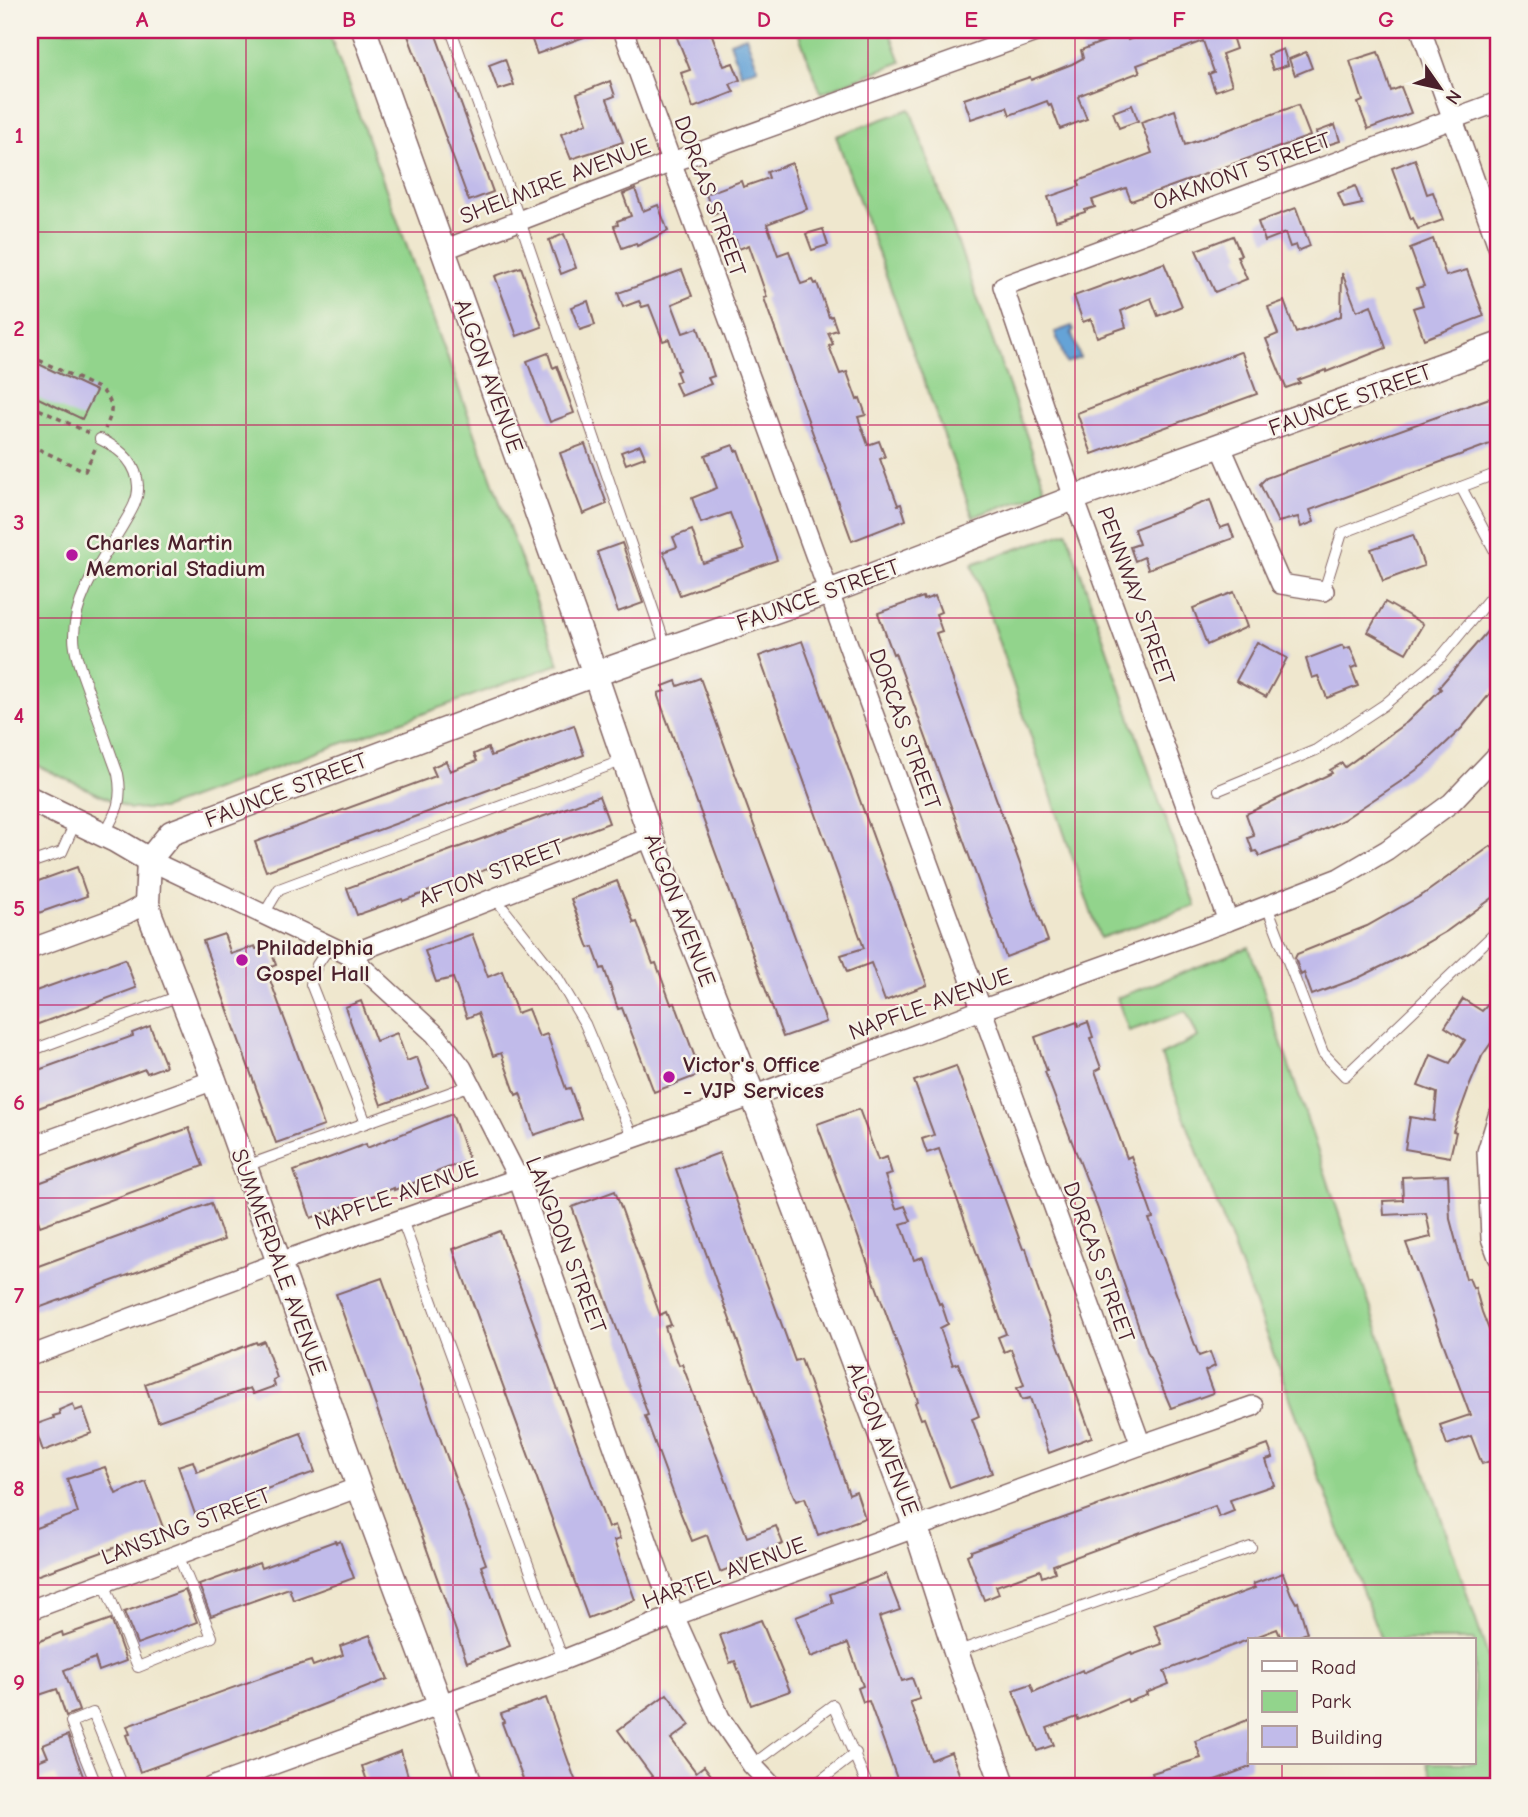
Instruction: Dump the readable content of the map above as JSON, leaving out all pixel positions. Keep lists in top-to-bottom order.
{
  "streets": {
    "street": [
      "OAKMONT STREET",
      "SHELMIRE AVENUE",
      "DORCAS STREET",
      "ALGON AVENUE",
      "FAUNCE STREET",
      "PENNWAY STREET",
      "AFTON STREET",
      "NAPFLE AVENUE",
      "LANGDON STREET",
      "SUMMERDALE AVENUE",
      "LANSING STREET",
      "HARTEL AVENUE"
    ]
  },
  "crossings": [
    ["OAKMONT STREET", "PENNWAY STREET"],
    ["SHELMIRE AVENUE", "DORCAS STREET"],
    ["SHELMIRE AVENUE", "ALGON AVENUE"],
    ["DORCAS STREET", "FAUNCE STREET"],
    ["DORCAS STREET", "NAPFLE AVENUE"],
    ["DORCAS STREET", "HARTEL AVENUE"],
    ["ALGON AVENUE", "FAUNCE STREET"],
    ["ALGON AVENUE", "AFTON STREET"],
    ["ALGON AVENUE", "NAPFLE AVENUE"],
    ["ALGON AVENUE", "HARTEL AVENUE"],
    ["FAUNCE STREET", "PENNWAY STREET"],
    ["FAUNCE STREET", "LANGDON STREET"],
    ["FAUNCE STREET", "SUMMERDALE AVENUE"],
    ["PENNWAY STREET", "NAPFLE AVENUE"],
    ["AFTON STREET", "LANGDON STREET"],
    ["NAPFLE AVENUE", "LANGDON STREET"],
    ["NAPFLE AVENUE", "SUMMERDALE AVENUE"],
    ["LANGDON STREET", "SUMMERDALE AVENUE"],
    ["LANGDON STREET", "HARTEL AVENUE"],
    ["SUMMERDALE AVENUE", "LANSING STREET"],
    ["SUMMERDALE AVENUE", "HARTEL AVENUE"]
  ],
  "places": ["Charles Martin Memorial Stadium", "Philadelphia Gospel Hall", "Victor's Office - VJP Services"],
  "legend": ["Road", "Park", "Building"],
  "north": "bottom right",
  "grid": {
    "columns": [
      "A",
      "B",
      "C",
      "D",
      "E",
      "F",
      "G"
    ],
    "rows": [
      "1",
      "2",
      "3",
      "4",
      "5",
      "6",
      "7",
      "8",
      "9"
    ]
  }
}
